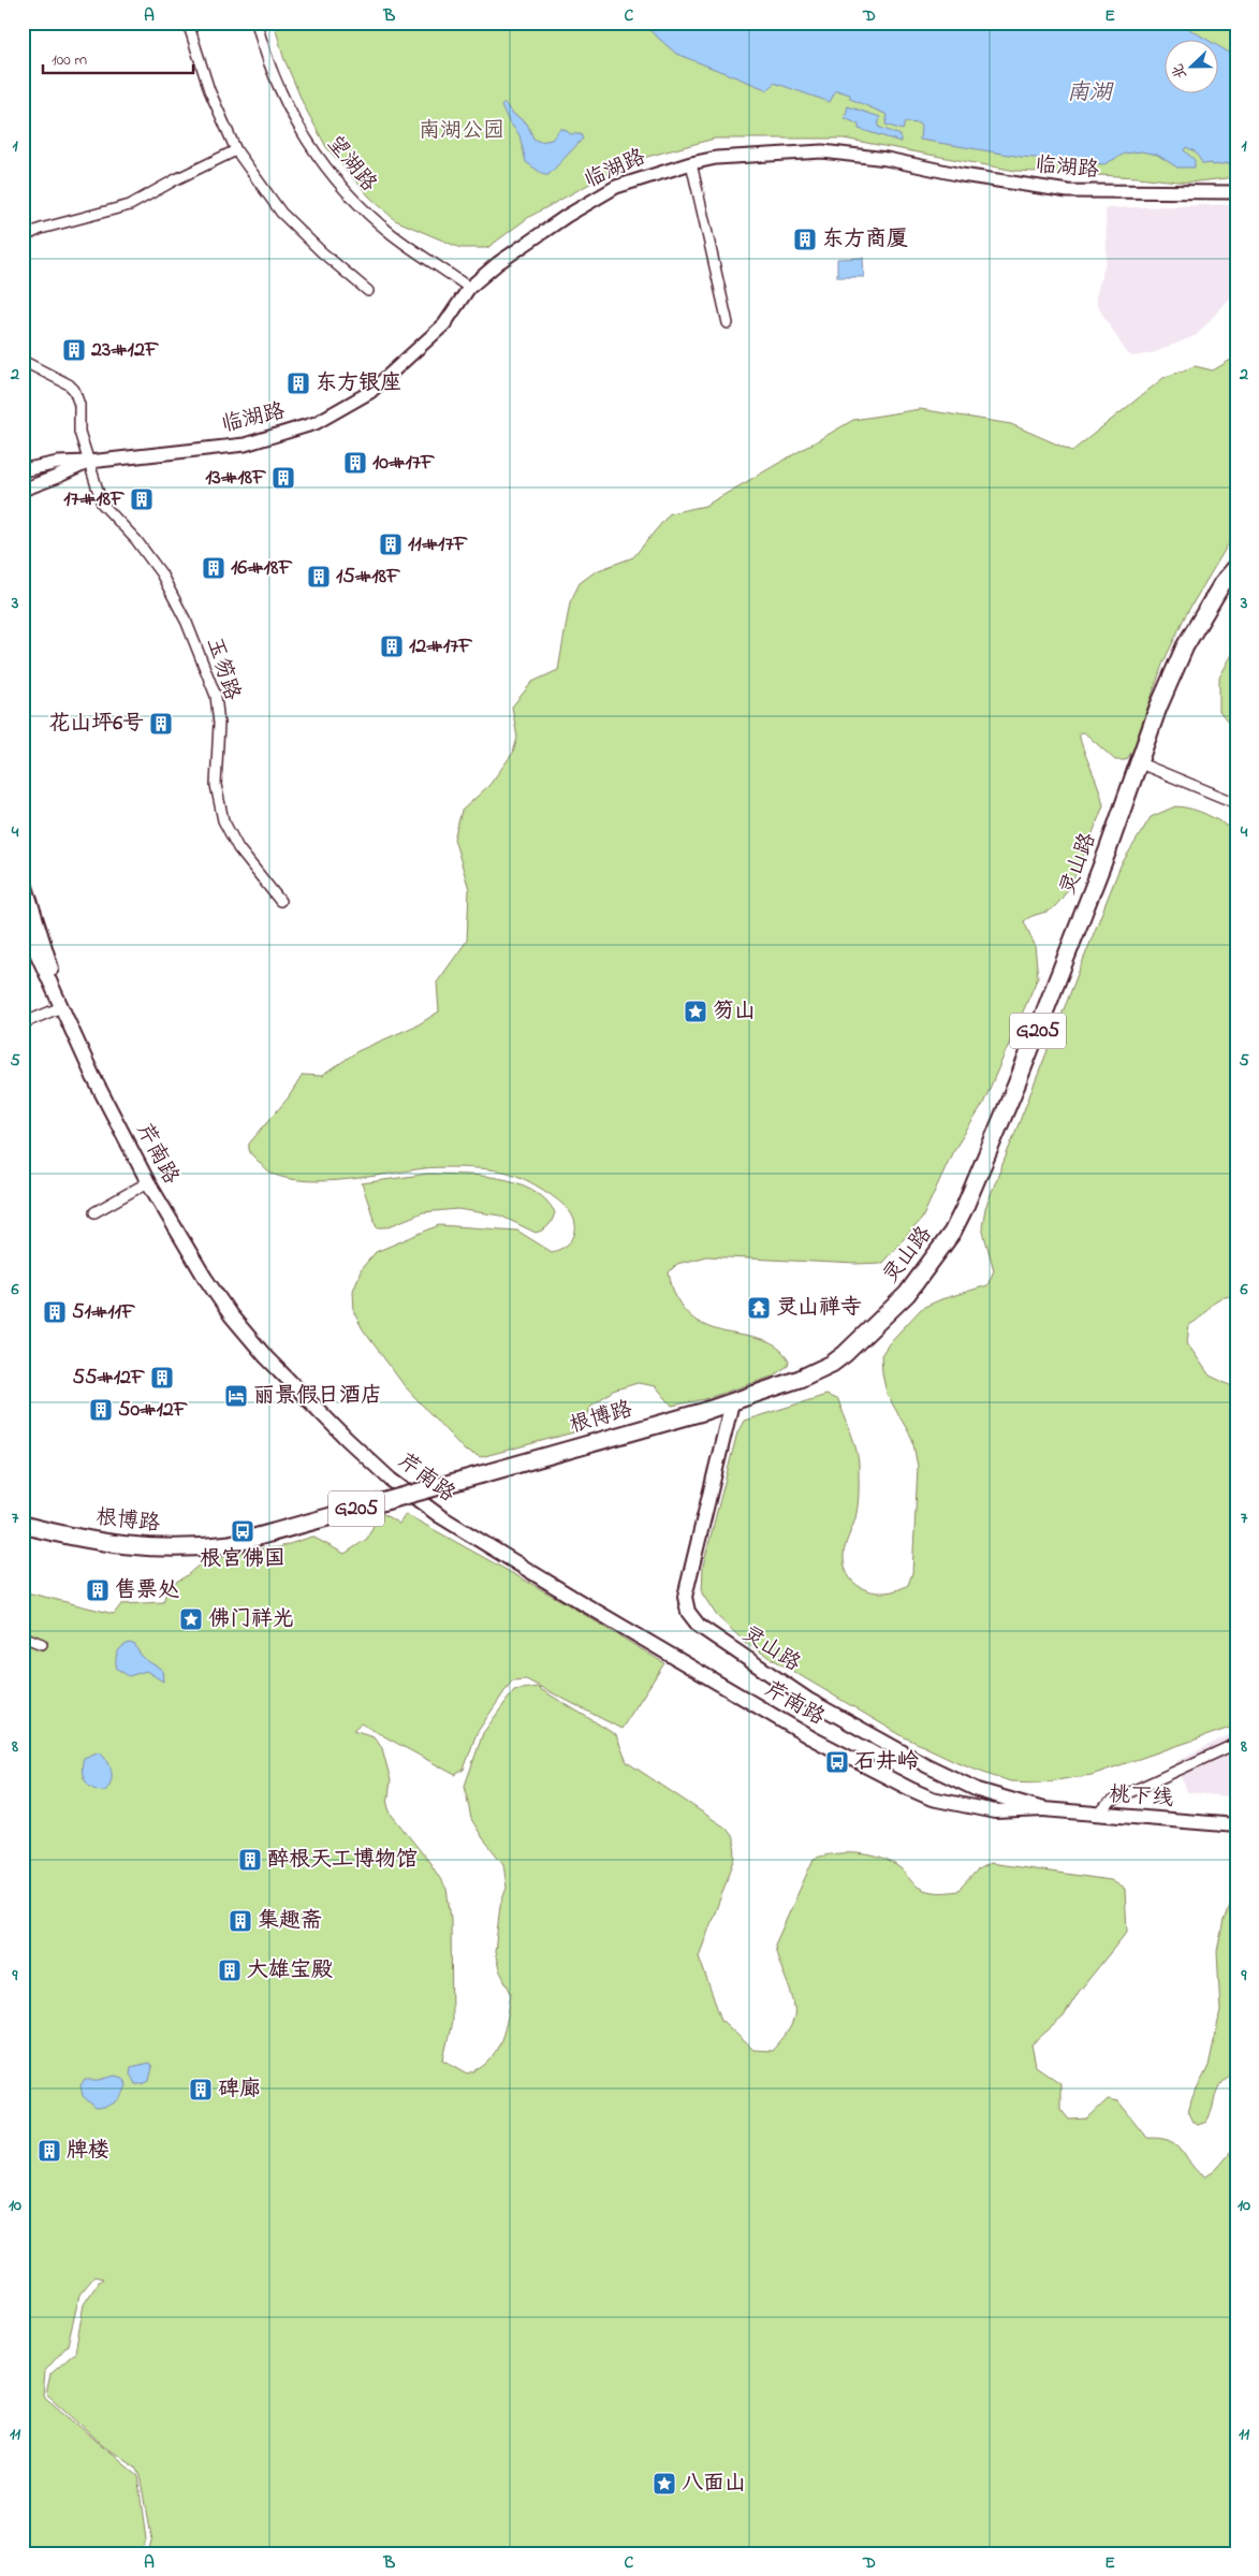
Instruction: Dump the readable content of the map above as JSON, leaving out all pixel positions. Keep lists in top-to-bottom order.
{
  "streets": {
    "highway": ["灵山路", "G205", "根博路"],
    "main road": ["芹南路", "桃下线"],
    "street": ["望湖路", "临湖路", "玉笏路"]
  },
  "crossings": [
    ["望湖路", "临湖路"],
    ["临湖路", "玉笏路"],
    ["灵山路", "芹南路"],
    ["灵山路", "根博路"],
    ["灵山路", "桃下线"],
    ["芹南路", "桃下线"]
  ],
  "water": ["南湖"],
  "parks": ["南湖公园"],
  "places": {
    "building": [
      "东方商厦",
      "23#12F",
      "东方银座",
      "10#17F",
      "13#18F",
      "17#18F",
      "11#17F",
      "16#18F",
      "15#18F",
      "12#17F",
      "花山坪6号",
      "51#11F",
      "55#12F",
      "50#12F",
      "售票处",
      "醉根天工博物馆",
      "集趣斋",
      "大雄宝殿",
      "碑廊",
      "牌楼"
    ],
    "place": ["笏山", "佛门祥光", "八面山"],
    "temple": ["灵山禅寺"],
    "hotel": ["丽景假日酒店"],
    "bus stop": ["根宫佛国", "石井岭"]
  },
  "scale_bar": "100 m",
  "north": "left",
  "grid": {
    "columns": [
      "A",
      "B",
      "C",
      "D",
      "E"
    ],
    "rows": [
      "1",
      "2",
      "3",
      "4",
      "5",
      "6",
      "7",
      "8",
      "9",
      "10",
      "11"
    ]
  }
}
